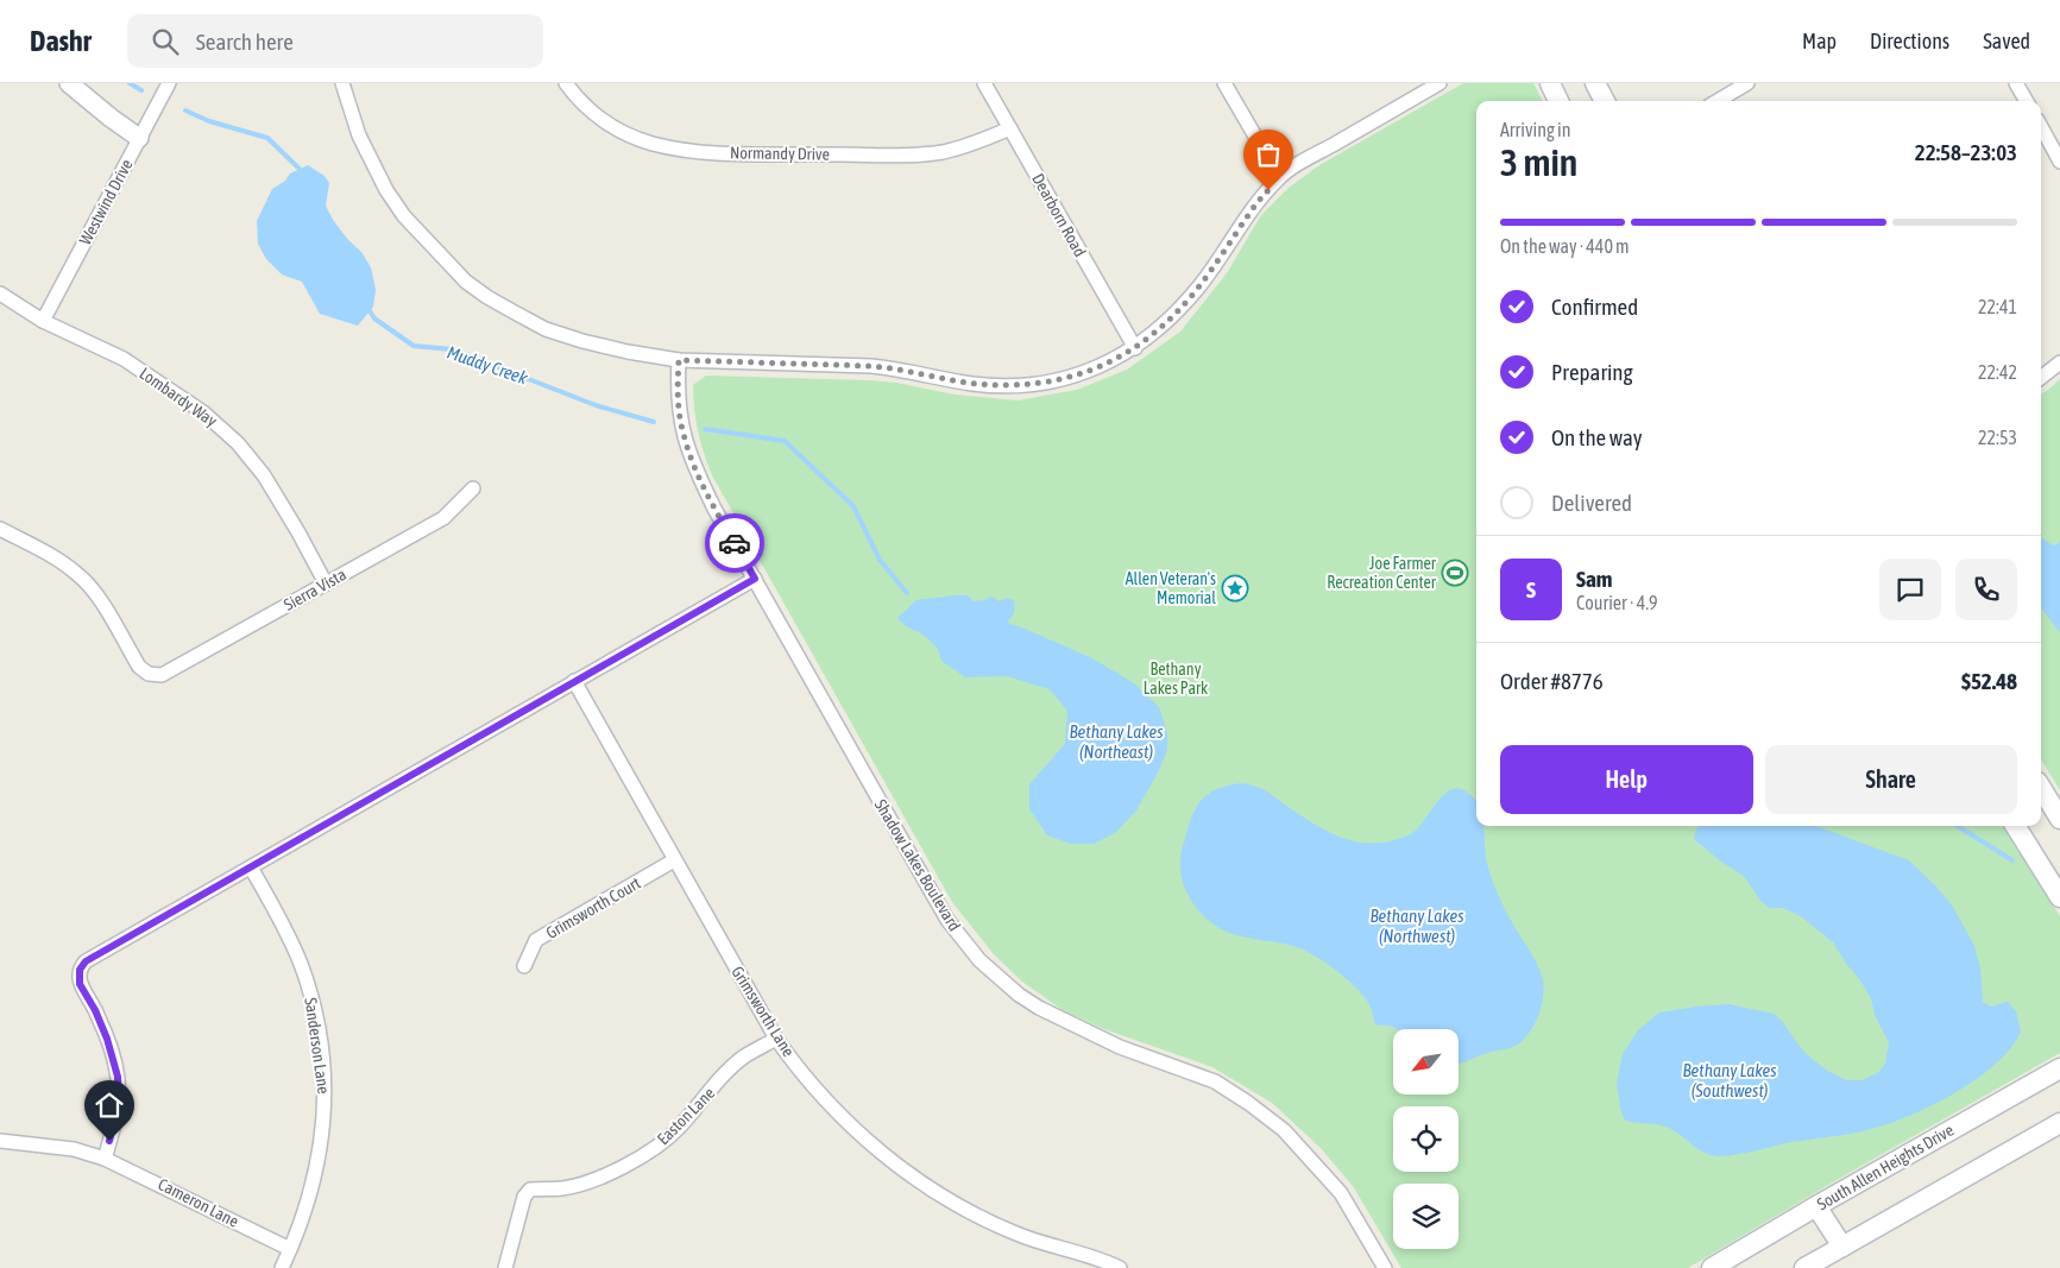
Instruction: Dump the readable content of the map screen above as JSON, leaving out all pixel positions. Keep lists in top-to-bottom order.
{
  "streets": {
    "main road": ["South Allen Heights Drive"],
    "street": [
      "Normandy Drive",
      "Westwind Drive",
      "Dearborn Road",
      "Lombardy Way",
      "Sierra Vista",
      "Shadow Lakes Boulevard",
      "Grimsworth Court",
      "Grimsworth Lane",
      "Sanderson Lane",
      "Easton Lane",
      "Cameron Lane"
    ]
  },
  "crossings": [
    ["Normandy Drive", "Dearborn Road"],
    ["Westwind Drive", "Lombardy Way"],
    ["Lombardy Way", "Sierra Vista"],
    ["Grimsworth Court", "Grimsworth Lane"],
    ["Grimsworth Lane", "Easton Lane"],
    ["Sanderson Lane", "Cameron Lane"]
  ],
  "water": [
    "Muddy Creek",
    "Bethany Lakes (Northeast)",
    "Bethany Lakes (Northwest)",
    "Bethany Lakes (Southwest)"
  ],
  "parks": ["Bethany Lakes Park"],
  "places": {
    "sports": ["Joe Farmer Recreation Center"],
    "place": ["Allen Veteran's Memorial"]
  },
  "north": "bottom left",
  "page": {
    "header": "Dashr",
    "search": "Search here",
    "nav": ["Map", "Directions", "Saved"],
    "heading": ["3 min", "Arriving in", "22:58–23:03"],
    "panel": [
      "Sam",
      "Courier · 4.9",
      "Order #8776",
      "$52.48"
    ],
    "bar": "On the way · 440 m",
    "list": [
      ["Confirmed", "22:41"],
      ["Preparing", "22:42"],
      ["On the way", "22:53"],
      "Delivered"
    ],
    "round": "S",
    "buttons": ["Help", "Share"]
  }
}
